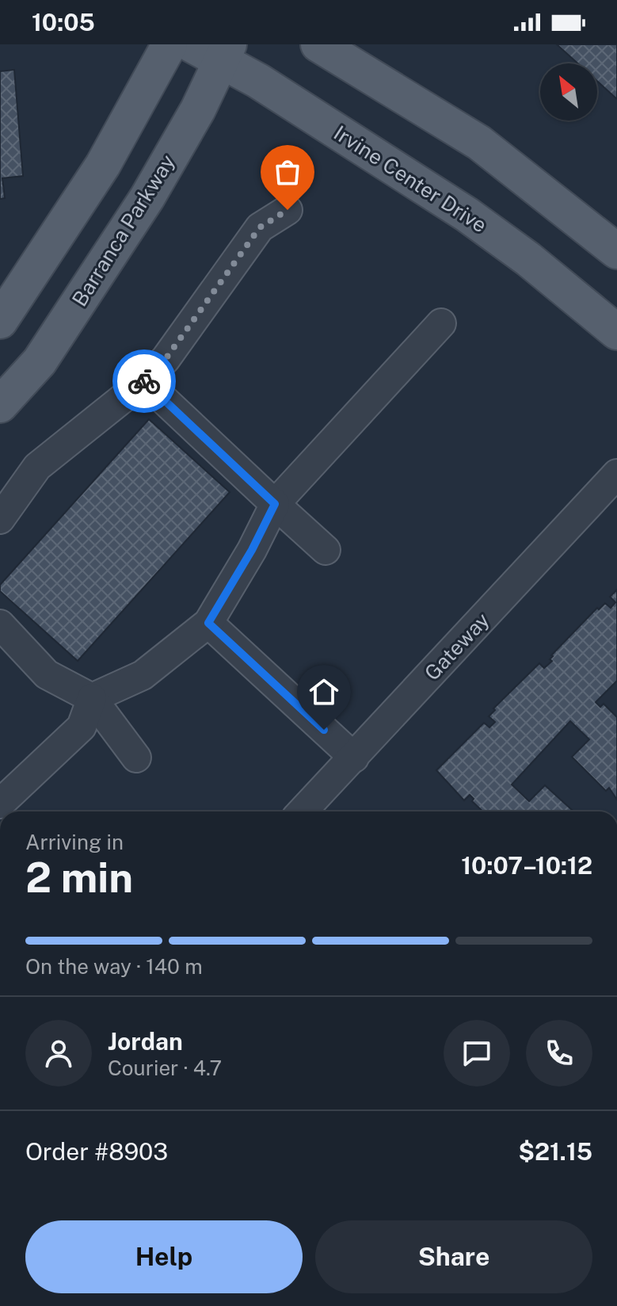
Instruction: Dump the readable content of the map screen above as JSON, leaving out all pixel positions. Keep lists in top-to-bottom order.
{
  "streets": {
    "main road": ["Irvine Center Drive", "Barranca Parkway"],
    "street": ["Gateway"]
  },
  "crossings": [
    ["Irvine Center Drive", "Barranca Parkway"]
  ],
  "north": "top left",
  "page": {
    "status": "10:05",
    "heading": ["2 min", "Arriving in", "10:07–10:12"],
    "panel": [
      "Jordan",
      "Courier · 4.7",
      "Order #8903",
      "$21.15"
    ],
    "bar": "On the way · 140 m",
    "buttons": ["Help", "Share"]
  }
}
